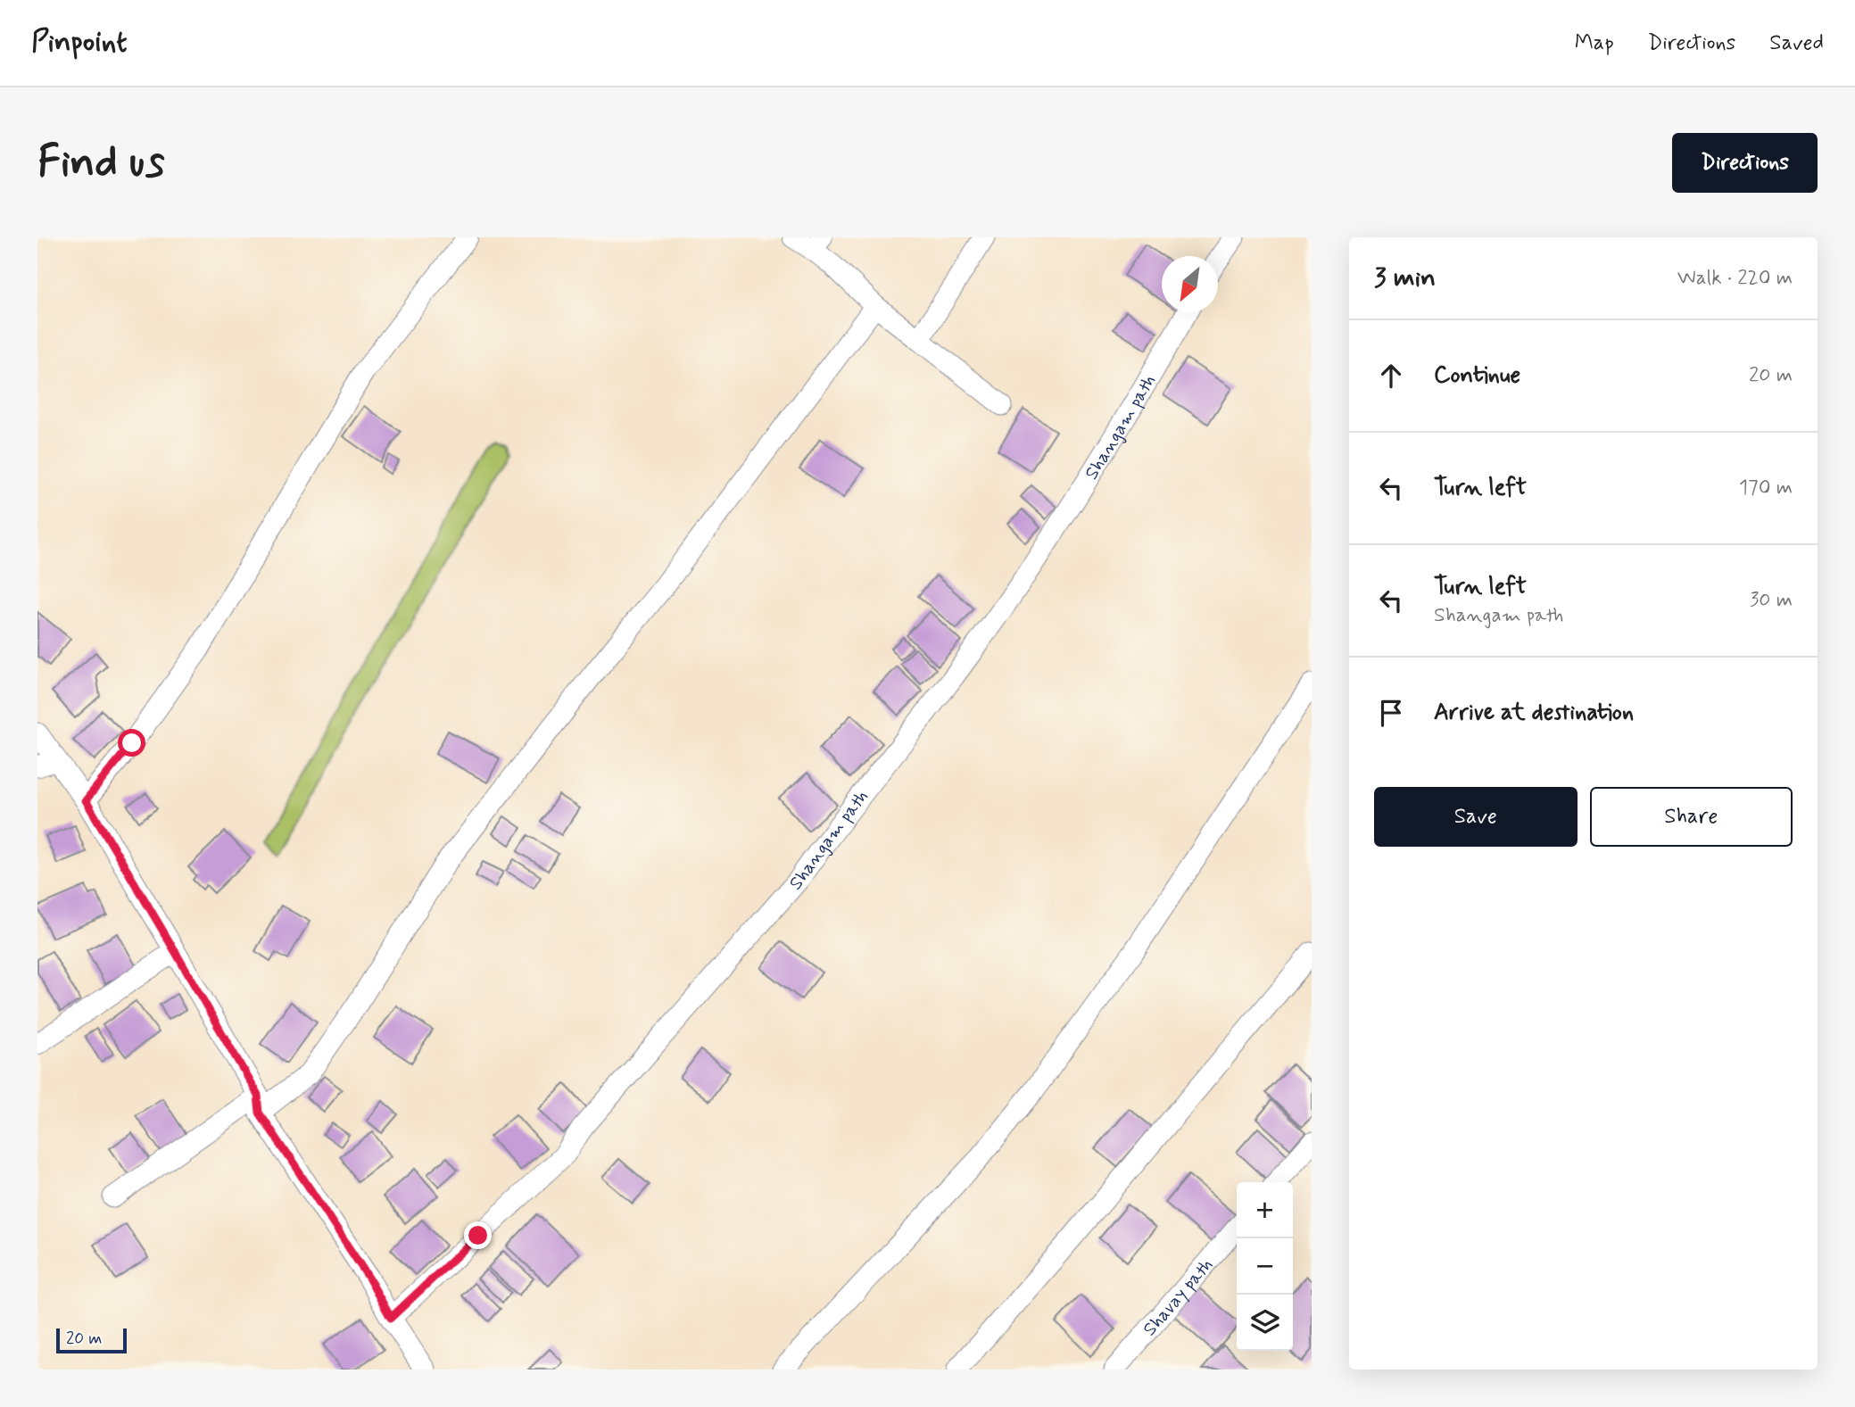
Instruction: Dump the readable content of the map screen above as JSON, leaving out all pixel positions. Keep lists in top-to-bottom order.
{
  "streets": {
    "street": ["Shangam path", "Shavay path"]
  },
  "scale_bar": "20 m",
  "north": "bottom left",
  "page": {
    "header": "Pinpoint",
    "nav": ["Map", "Directions", "Saved"],
    "buttons": [
      "Directions",
      ["Save", "Share"]
    ],
    "title": "Find us",
    "heading": ["3 min", "Walk · 220 m"],
    "list": [
      ["Continue", "20 m"],
      ["Turn left", "170 m"],
      ["Turn left", "Shangam path", "30 m"],
      "Arrive at destination"
    ],
    "map_buttons": ["+", "−"],
    "scale": "20 m"
  }
}
